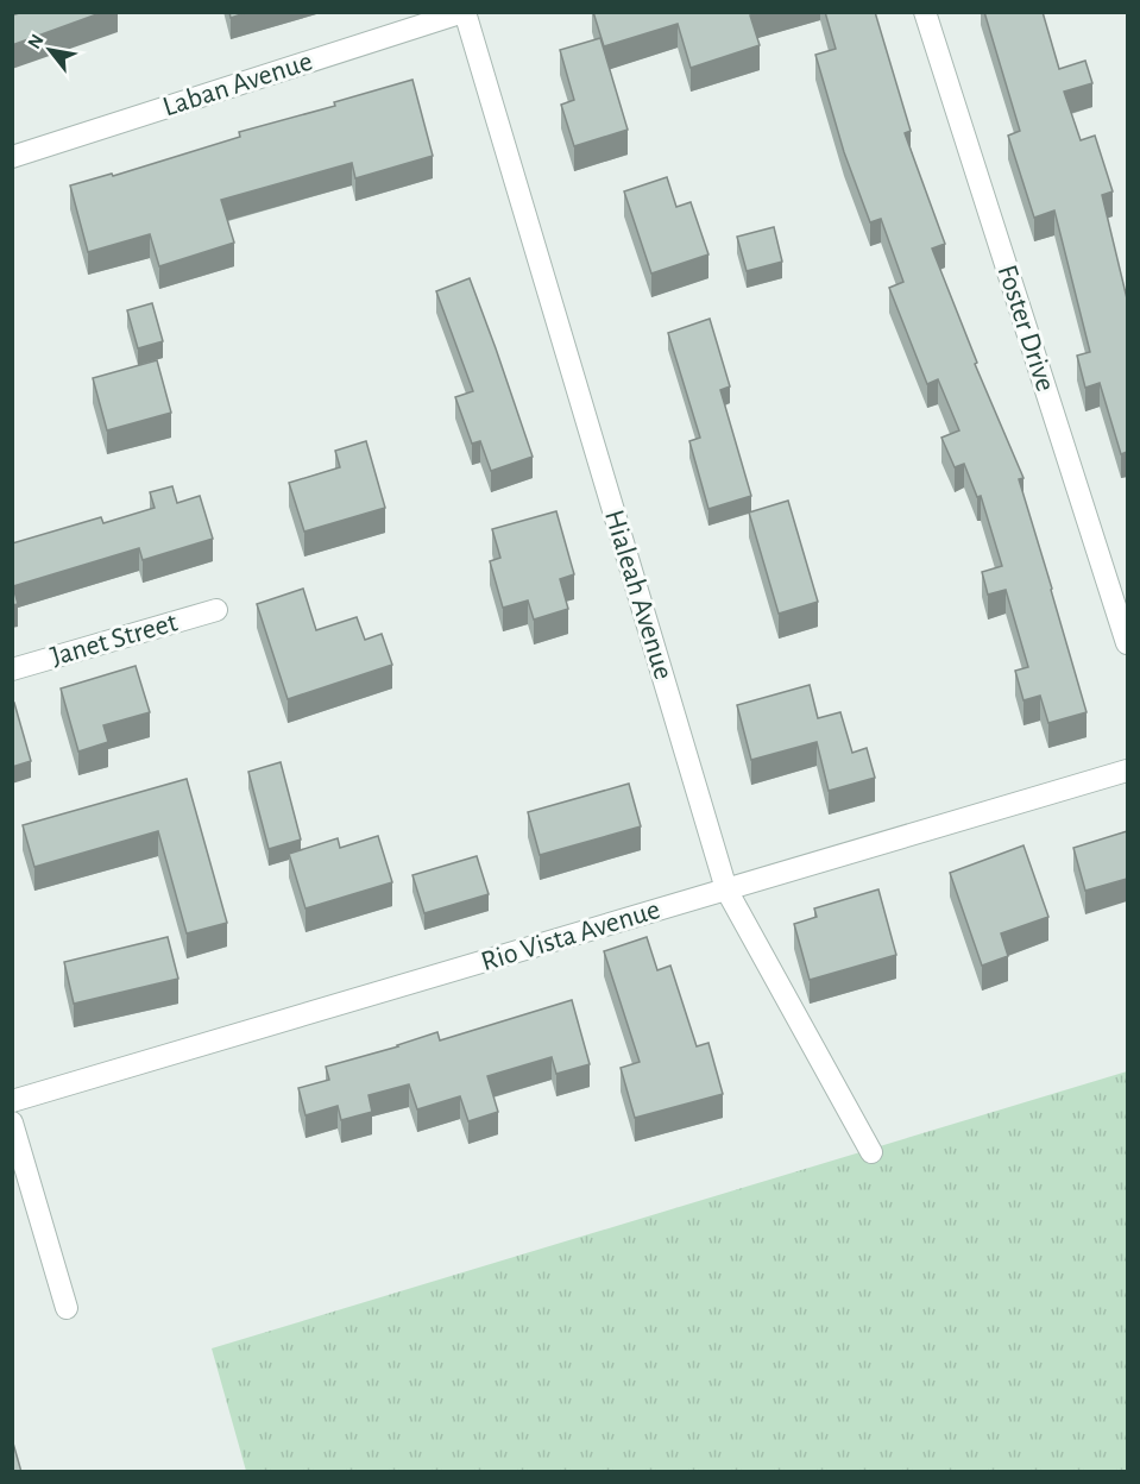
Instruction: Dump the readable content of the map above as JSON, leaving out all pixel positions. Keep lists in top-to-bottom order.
{
  "streets": {
    "street": [
      "Laban Avenue",
      "Foster Drive",
      "Hialeah Avenue",
      "Janet Street",
      "Rio Vista Avenue"
    ]
  },
  "crossings": [
    ["Laban Avenue", "Hialeah Avenue"],
    ["Hialeah Avenue", "Rio Vista Avenue"]
  ],
  "north": "top left"
}
